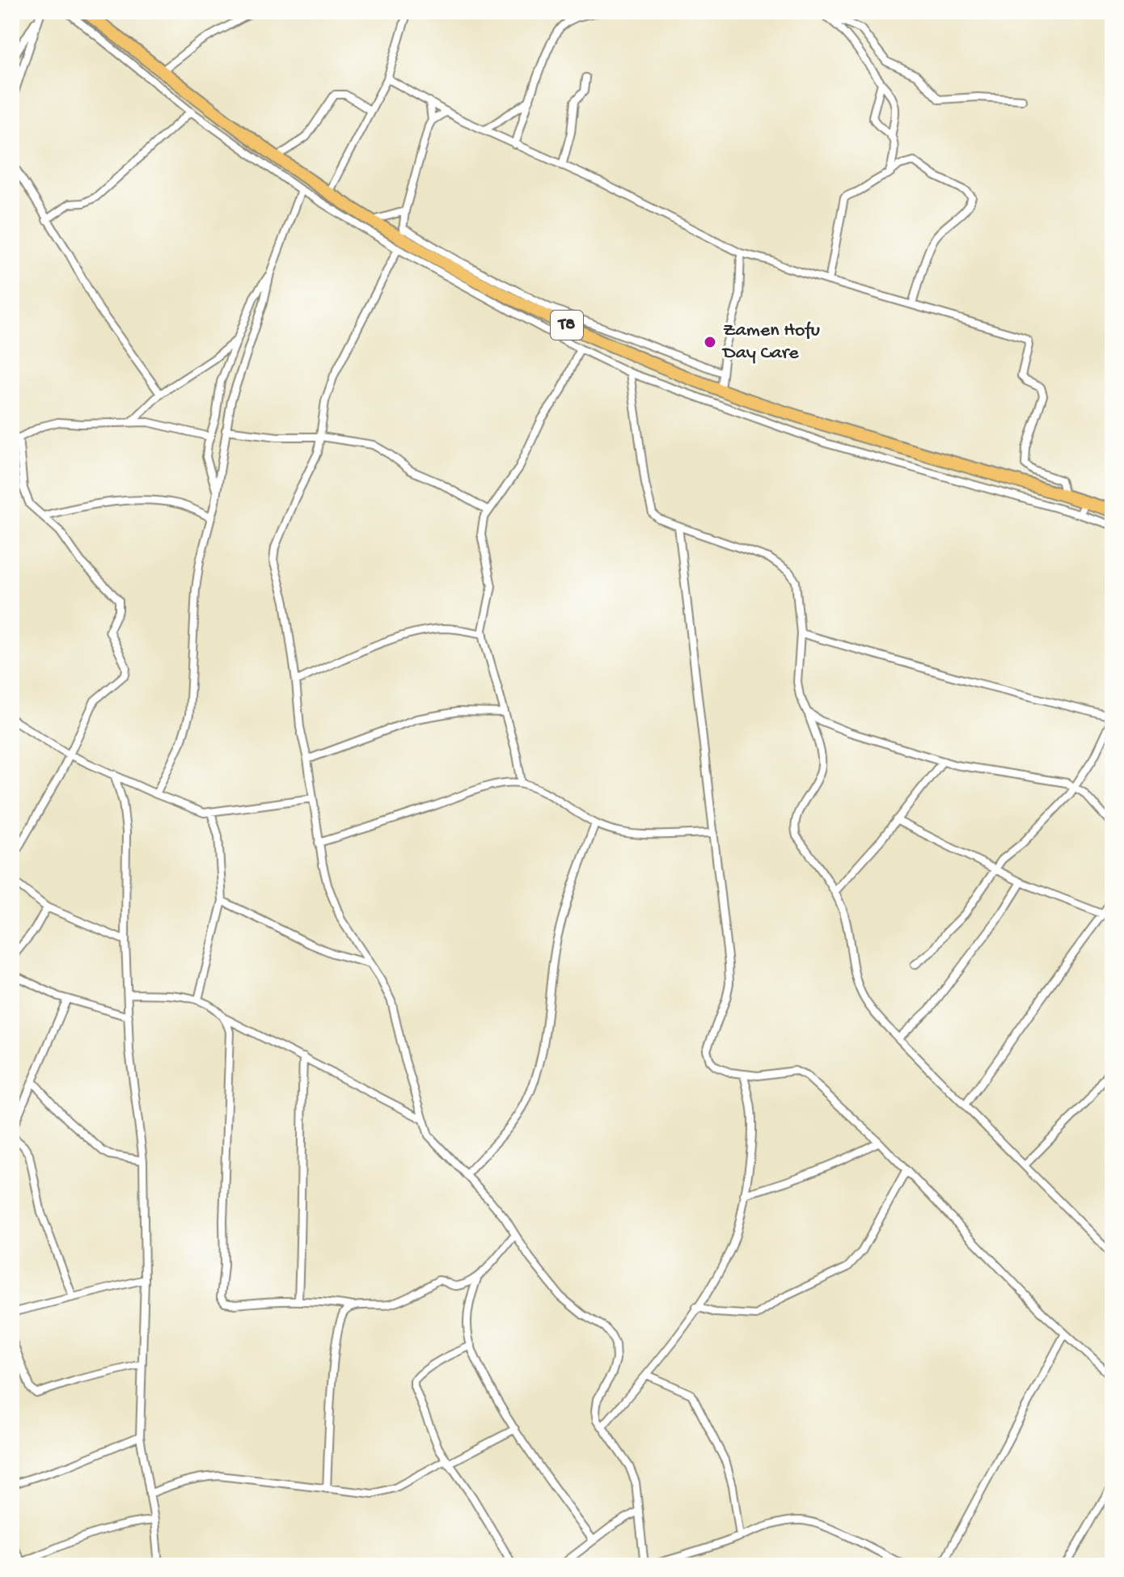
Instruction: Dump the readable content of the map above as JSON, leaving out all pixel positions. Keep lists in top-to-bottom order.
{
  "streets": {
    "main road": ["T8"]
  },
  "places": ["Zamen Hofu Day Care"]
}
